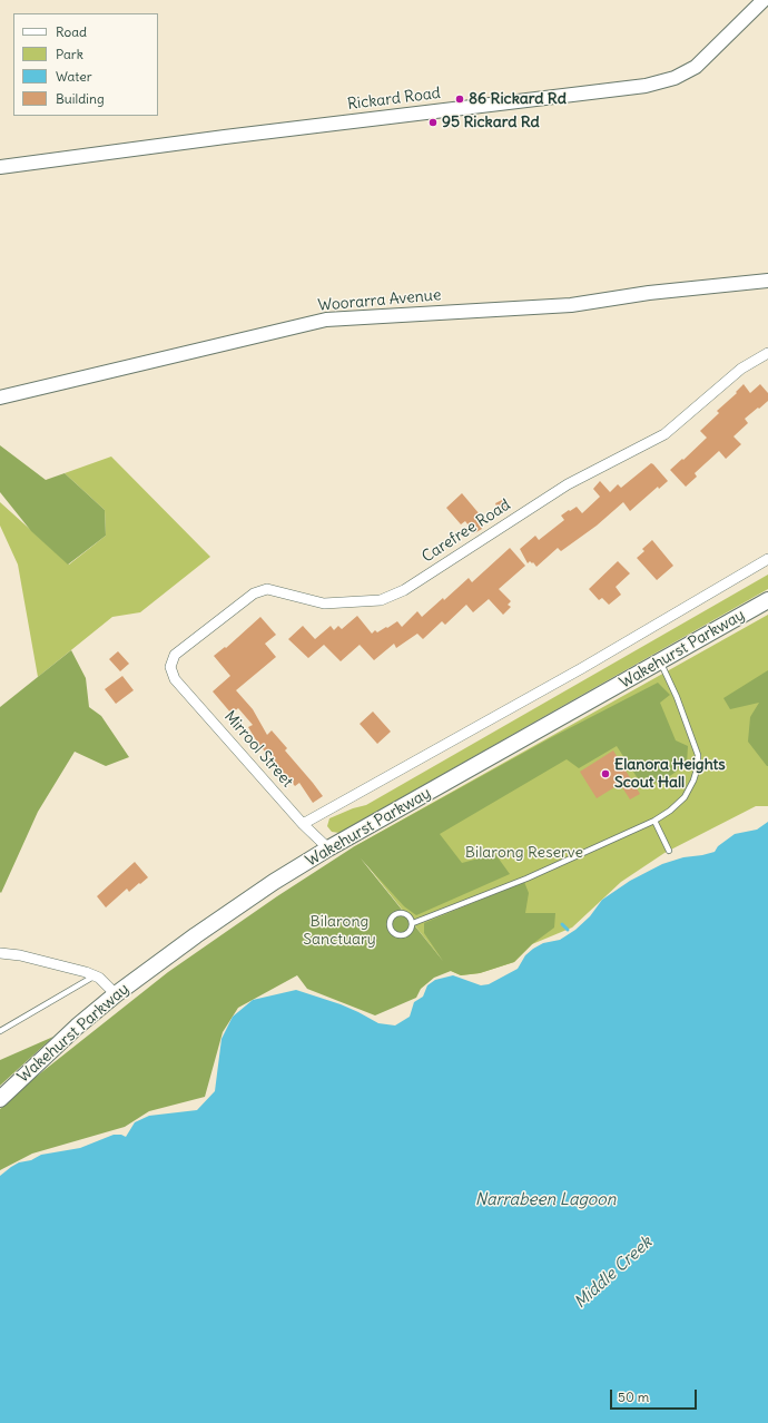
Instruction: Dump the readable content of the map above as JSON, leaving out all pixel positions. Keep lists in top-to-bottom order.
{
  "streets": {
    "main road": ["Wakehurst Parkway"],
    "street": [
      "Rickard Road",
      "Woorarra Avenue",
      "Carefree Road",
      "Mirrool Street"
    ]
  },
  "crossings": [
    ["Carefree Road", "Mirrool Street"],
    ["Wakehurst Parkway", "Mirrool Street"]
  ],
  "water": ["Narrabeen Lagoon", "Middle Creek"],
  "parks": ["Bilarong Reserve", "Bilarong Sanctuary"],
  "places": ["86 Rickard Rd", "95 Rickard Rd", "Elanora Heights Scout Hall"],
  "legend": [
    "Road",
    "Park",
    "Water",
    "Building"
  ],
  "scale_bar": "50 m"
}
